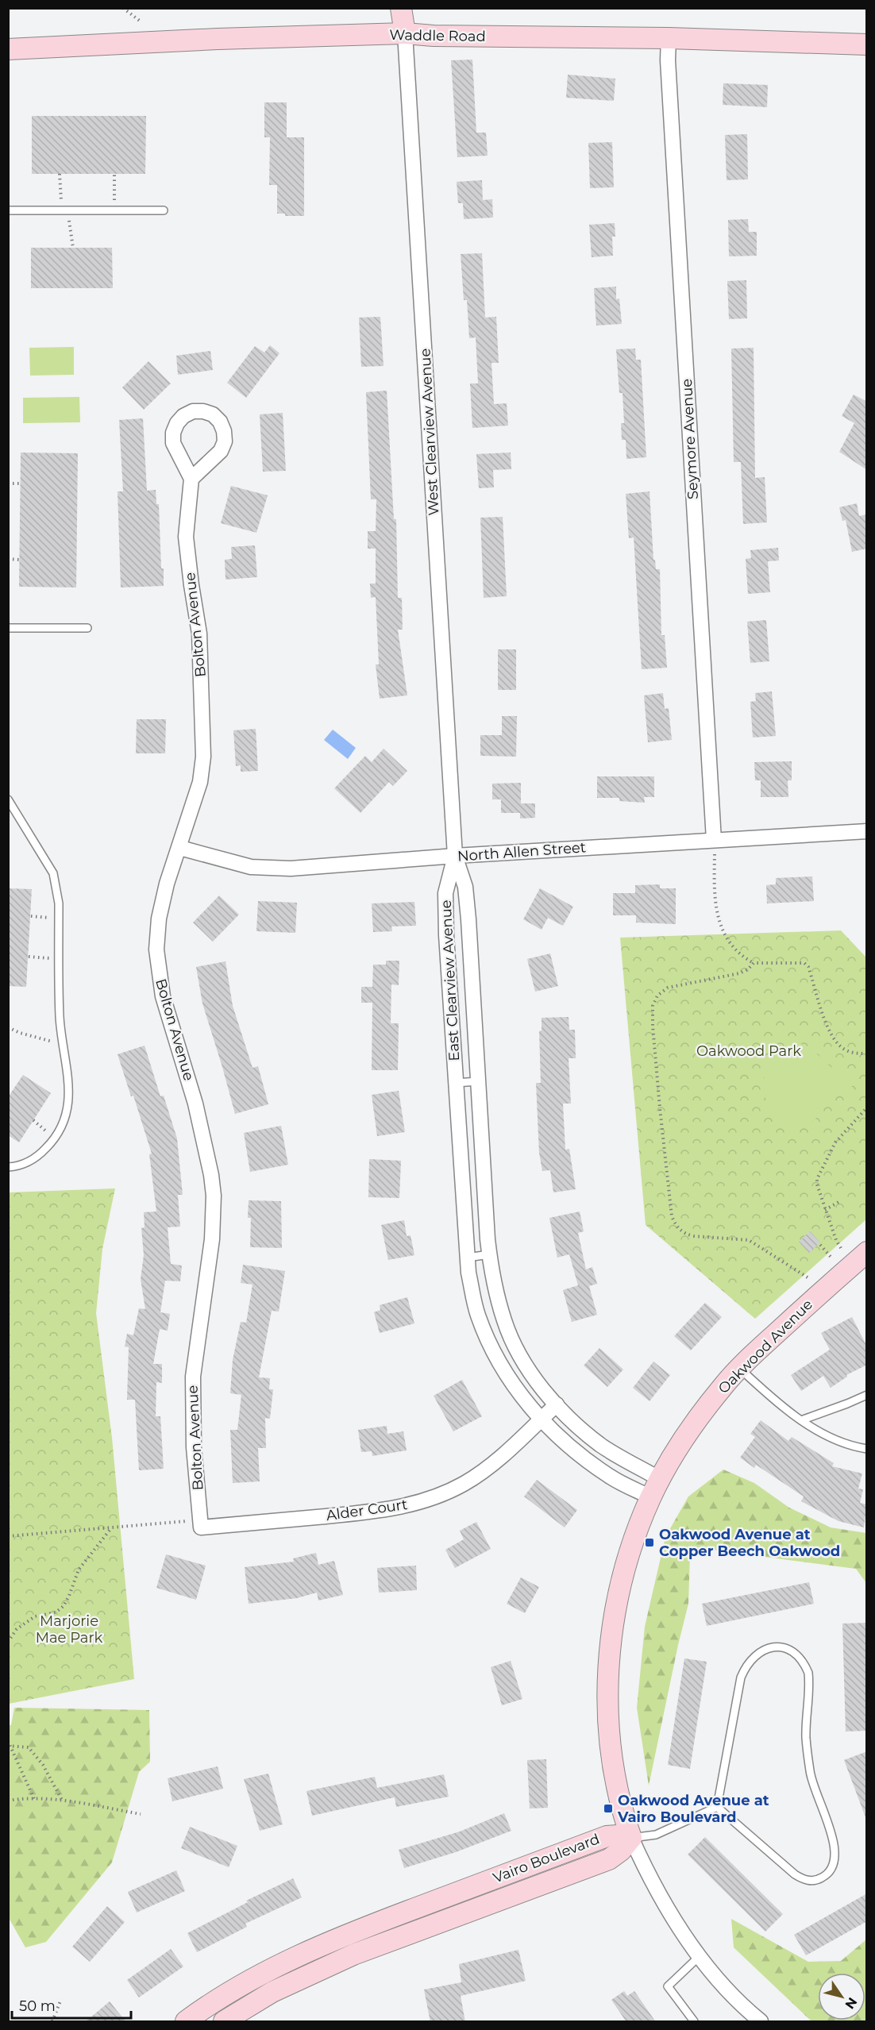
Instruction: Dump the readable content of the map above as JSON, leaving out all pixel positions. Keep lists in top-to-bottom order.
{
  "streets": {
    "street": [
      "Waddle Road",
      "West Clearview Avenue",
      "Seymore Avenue",
      "Bolton Avenue",
      "North Allen Street",
      "East Clearview Avenue",
      "Oakwood Avenue",
      "Alder Court",
      "Vairo Boulevard"
    ]
  },
  "crossings": [
    ["Waddle Road", "West Clearview Avenue"],
    ["Waddle Road", "Seymore Avenue"],
    ["West Clearview Avenue", "North Allen Street"],
    ["West Clearview Avenue", "East Clearview Avenue"],
    ["Seymore Avenue", "North Allen Street"],
    ["Bolton Avenue", "North Allen Street"],
    ["Bolton Avenue", "Alder Court"],
    ["North Allen Street", "East Clearview Avenue"],
    ["East Clearview Avenue", "Oakwood Avenue"],
    ["East Clearview Avenue", "Alder Court"],
    ["Oakwood Avenue", "Vairo Boulevard"]
  ],
  "parks": ["Oakwood Park", "Marjorie Mae Park"],
  "places": {
    "transit": ["Oakwood Avenue at Copper Beech Oakwood", "Oakwood Avenue at Vairo Boulevard"]
  },
  "scale_bar": "50 m",
  "north": "bottom right"
}
